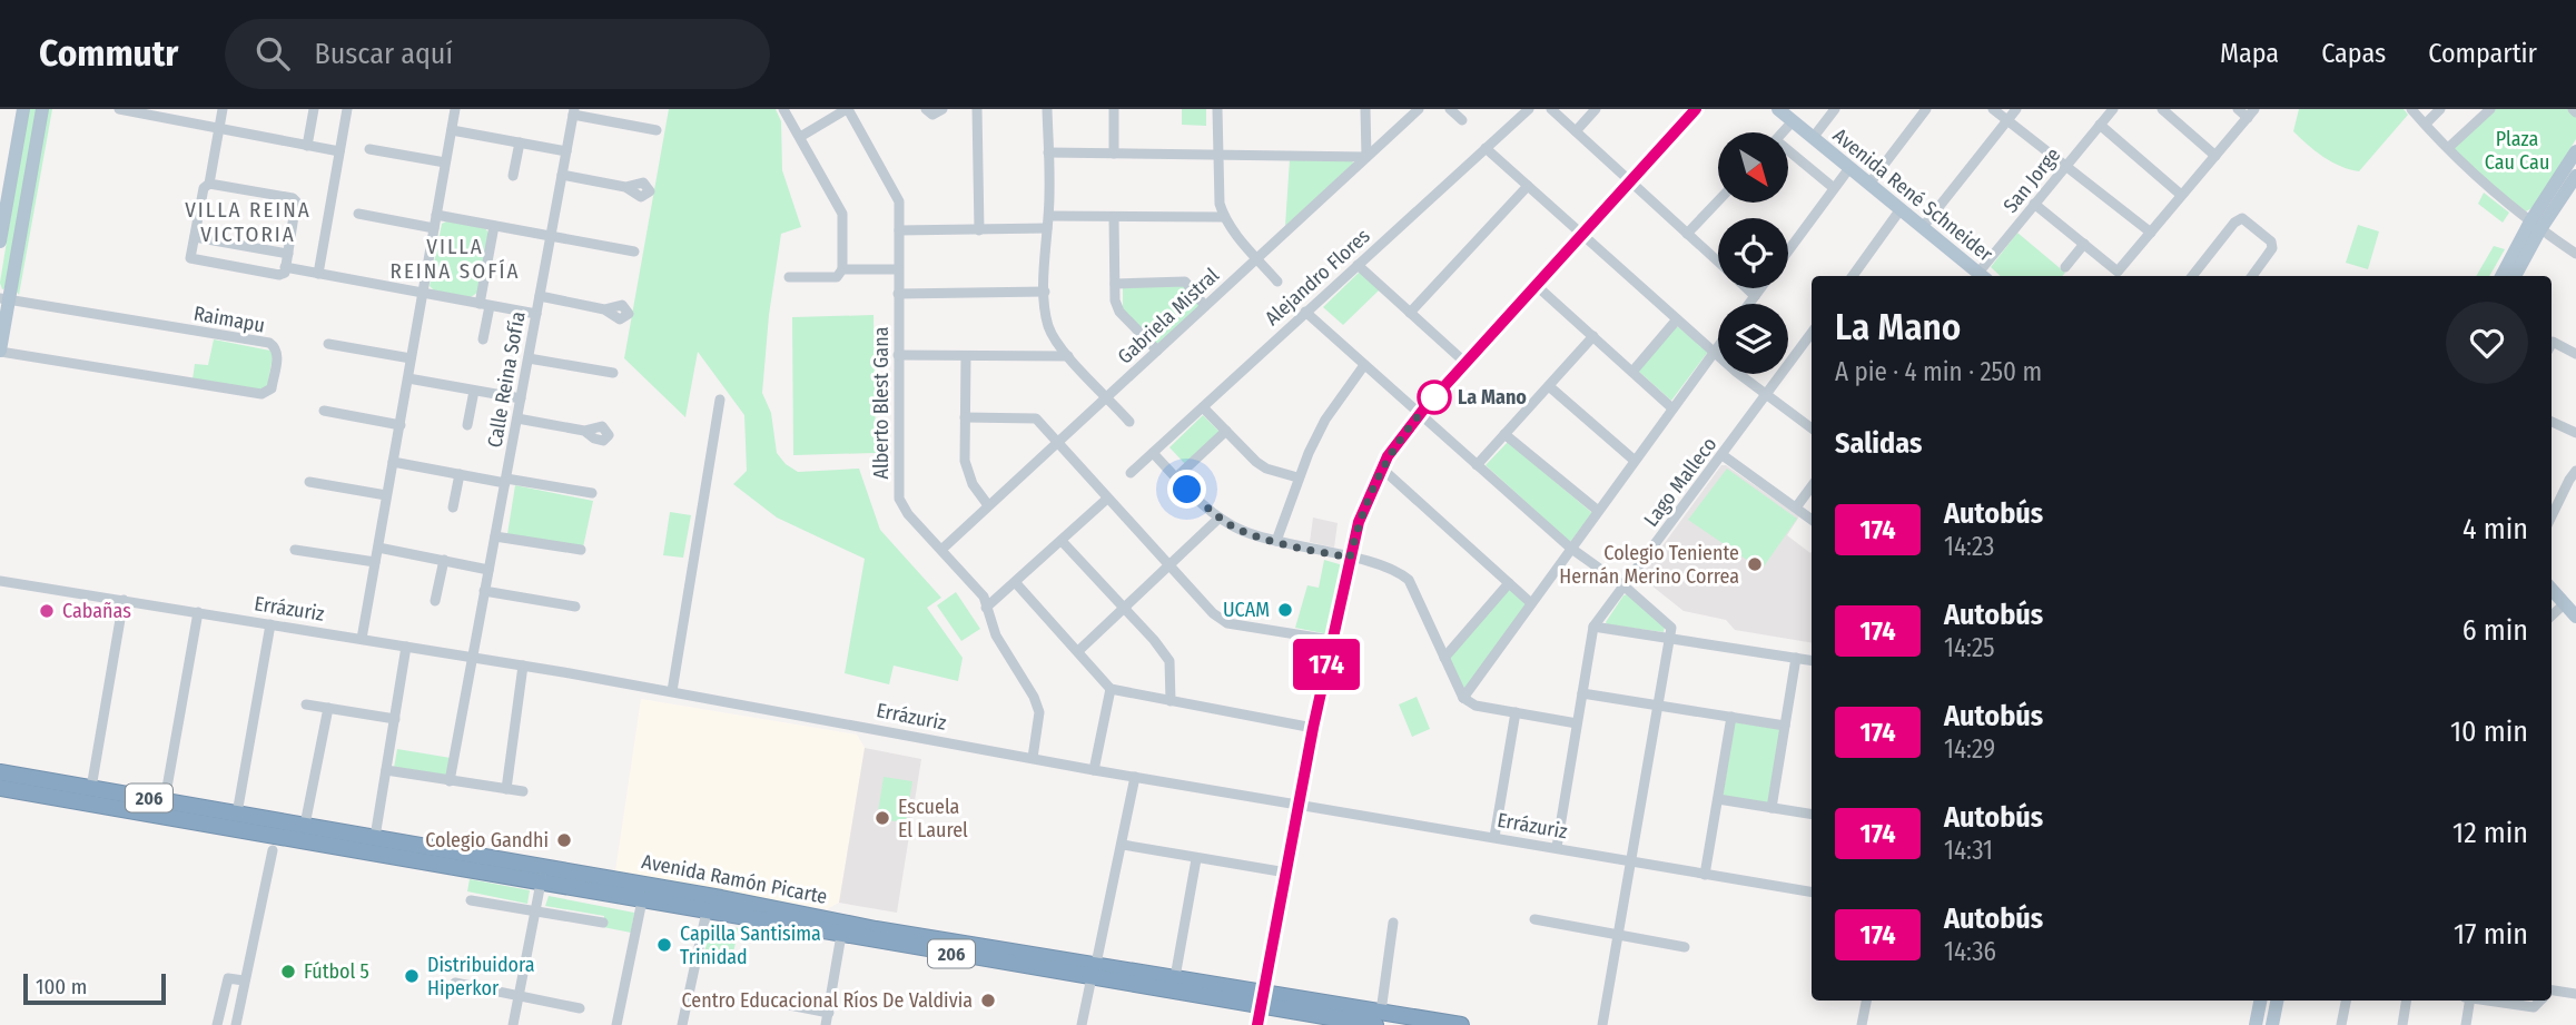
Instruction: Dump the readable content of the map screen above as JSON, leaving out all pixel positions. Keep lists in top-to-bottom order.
{
  "streets": {
    "highway": ["206", "Avenida Ramón Picarte"],
    "main road": ["Avenida René Schneider"],
    "street": [
      "San Jorge",
      "Alejandro Flores",
      "Gabriela Mistral",
      "Raimapu",
      "Calle Reina Sofía",
      "Alberto Blest Gana",
      "Lago Malleco",
      "Errázuriz"
    ]
  },
  "crossings": [
    ["Gabriela Mistral", "Alberto Blest Gana"],
    ["Calle Reina Sofía", "Errázuriz"],
    ["Alberto Blest Gana", "Errázuriz"],
    ["Lago Malleco", "Errázuriz"]
  ],
  "districts": ["VILLA REINA VICTORIA", "VILLA REINA SOFÍA"],
  "parks": ["Plaza Cau Cau"],
  "places": [
    "La Mano",
    "Colegio Teniente Hernán Merino Correa",
    "UCAM",
    "Cabañas",
    "Escuela El Laurel",
    "Colegio Gandhi",
    "Capilla Santisima Trinidad",
    "Fútbol 5",
    "Distribuidora Hiperkor",
    "Centro Educacional Ríos De Valdivia"
  ],
  "lines": ["bus line 174"],
  "scale_bar": "100 m",
  "north": "bottom right",
  "page": {
    "header": "Commutr",
    "search": "Buscar aquí",
    "nav": ["Mapa", "Capas", "Compartir"],
    "on_map": "174",
    "heading": [
      ["La Mano", "A pie · 4 min · 250 m"],
      "Salidas"
    ],
    "list": [
      {
        "mark": "174",
        "name": "Autobús",
        "note": "14:23",
        "value": "4 min"
      },
      {
        "mark": "174",
        "name": "Autobús",
        "note": "14:25",
        "value": "6 min"
      },
      {
        "mark": "174",
        "name": "Autobús",
        "note": "14:29",
        "value": "10 min"
      },
      {
        "mark": "174",
        "name": "Autobús",
        "note": "14:31",
        "value": "12 min"
      },
      {
        "mark": "174",
        "name": "Autobús",
        "note": "14:36",
        "value": "17 min"
      }
    ],
    "scale": "100 m"
  }
}
